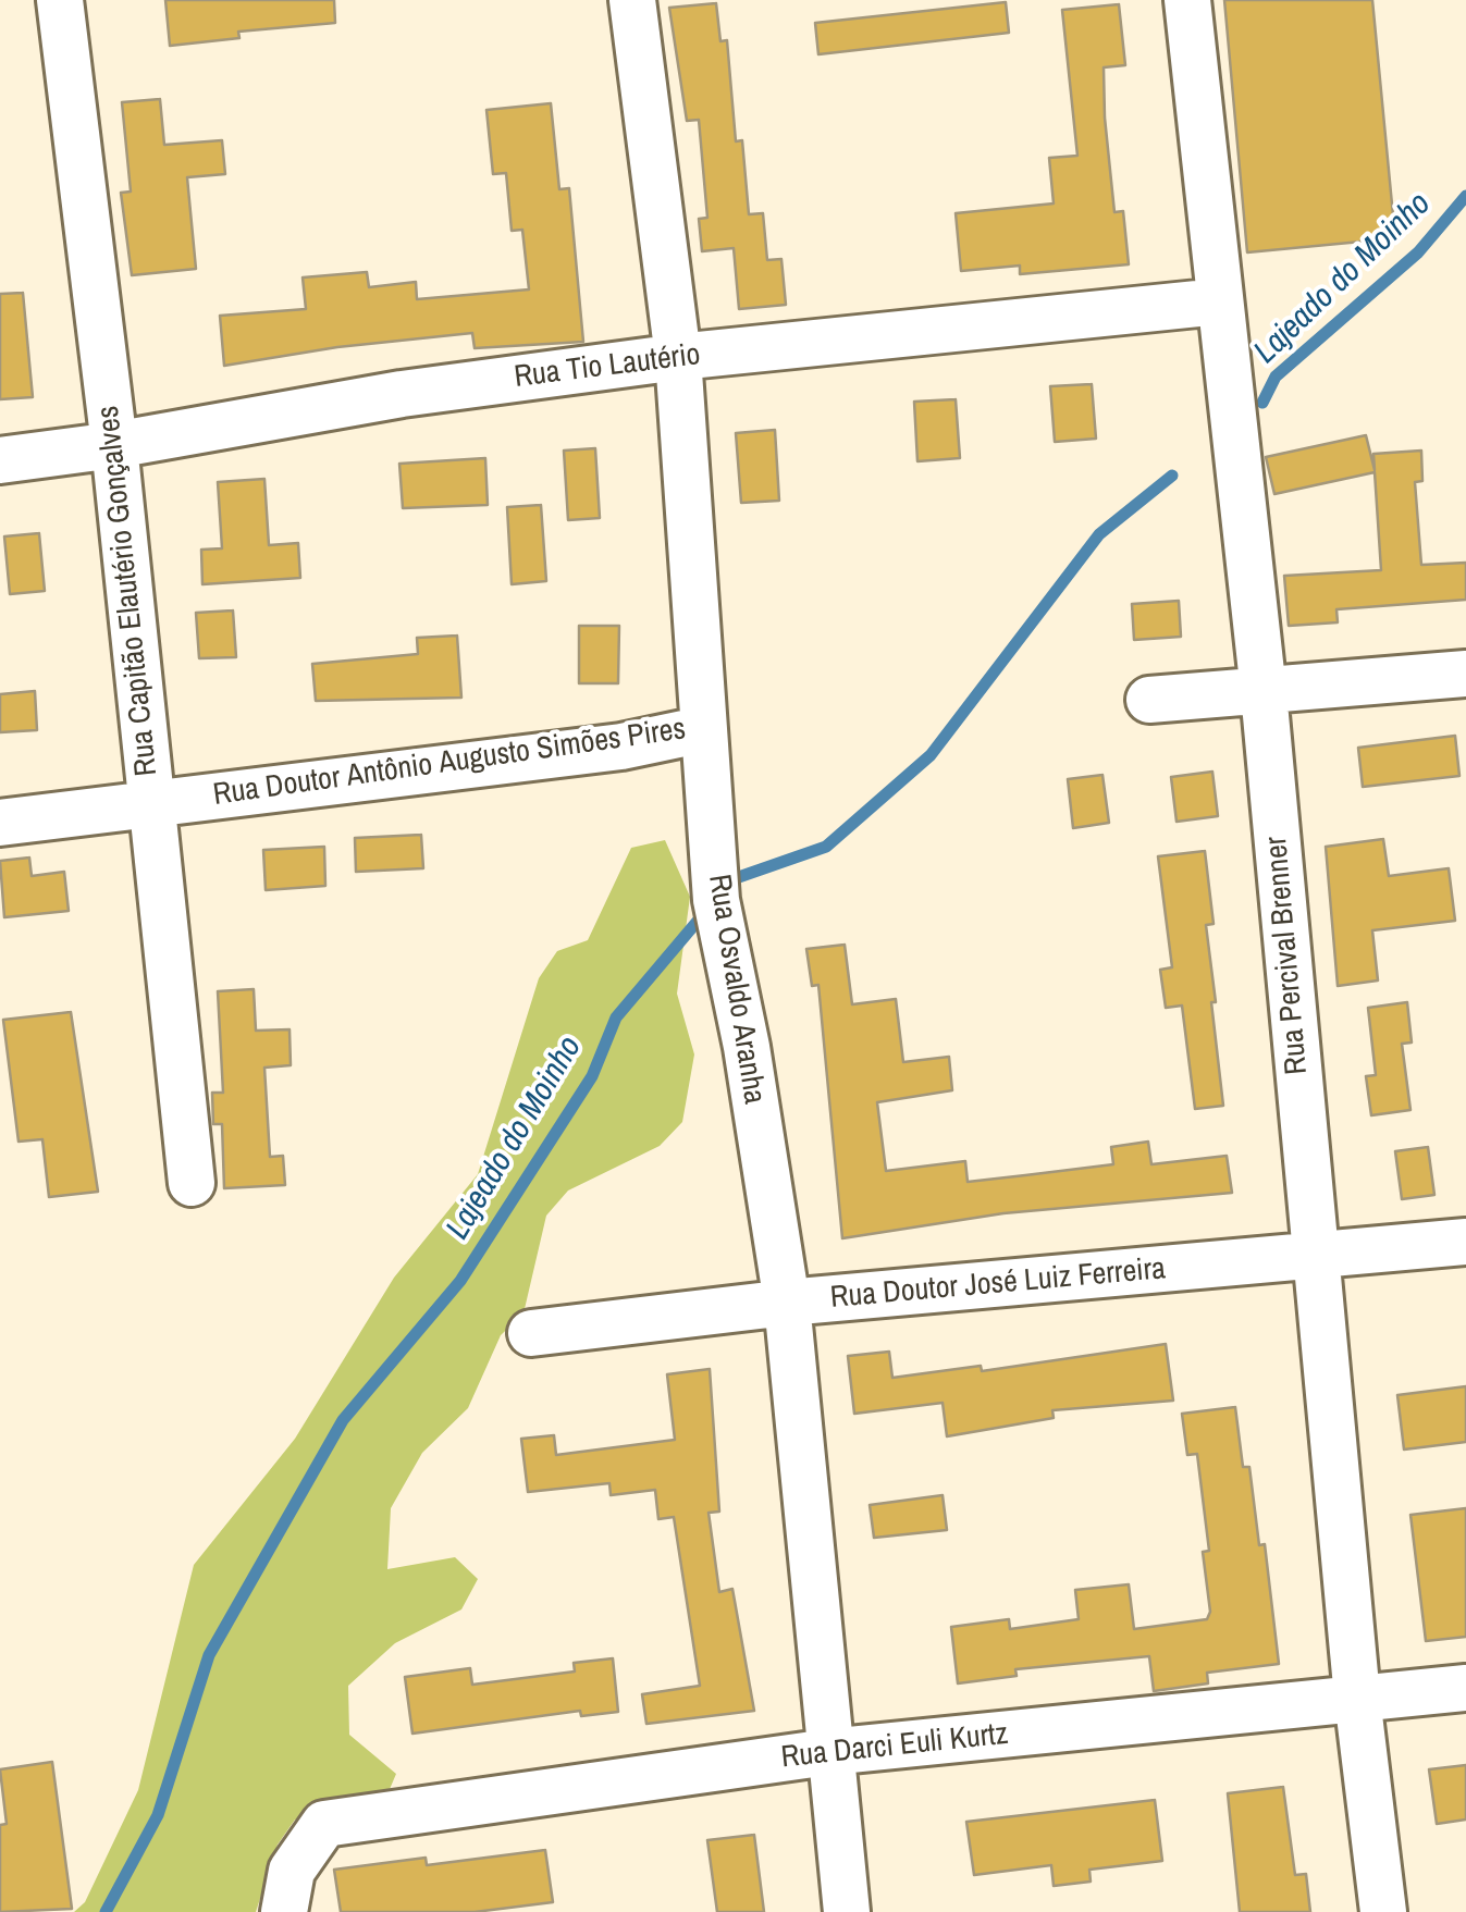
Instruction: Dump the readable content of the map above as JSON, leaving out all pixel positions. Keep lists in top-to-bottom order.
{
  "streets": {
    "street": [
      "Rua Tio Lautério",
      "Rua Capitão Elautério Gonçalves",
      "Rua Doutor Antônio Augusto Simões Pires",
      "Rua Percival Brenner",
      "Rua Osvaldo Aranha",
      "Rua Doutor José Luiz Ferreira",
      "Rua Darci Euli Kurtz"
    ]
  },
  "crossings": [
    ["Rua Tio Lautério", "Rua Capitão Elautério Gonçalves"],
    ["Rua Tio Lautério", "Rua Percival Brenner"],
    ["Rua Tio Lautério", "Rua Osvaldo Aranha"],
    ["Rua Capitão Elautério Gonçalves", "Rua Doutor Antônio Augusto Simões Pires"],
    ["Rua Doutor Antônio Augusto Simões Pires", "Rua Osvaldo Aranha"],
    ["Rua Percival Brenner", "Rua Doutor José Luiz Ferreira"],
    ["Rua Percival Brenner", "Rua Darci Euli Kurtz"],
    ["Rua Osvaldo Aranha", "Rua Doutor José Luiz Ferreira"],
    ["Rua Osvaldo Aranha", "Rua Darci Euli Kurtz"]
  ],
  "water": ["Lajeado do Moinho"]
}
